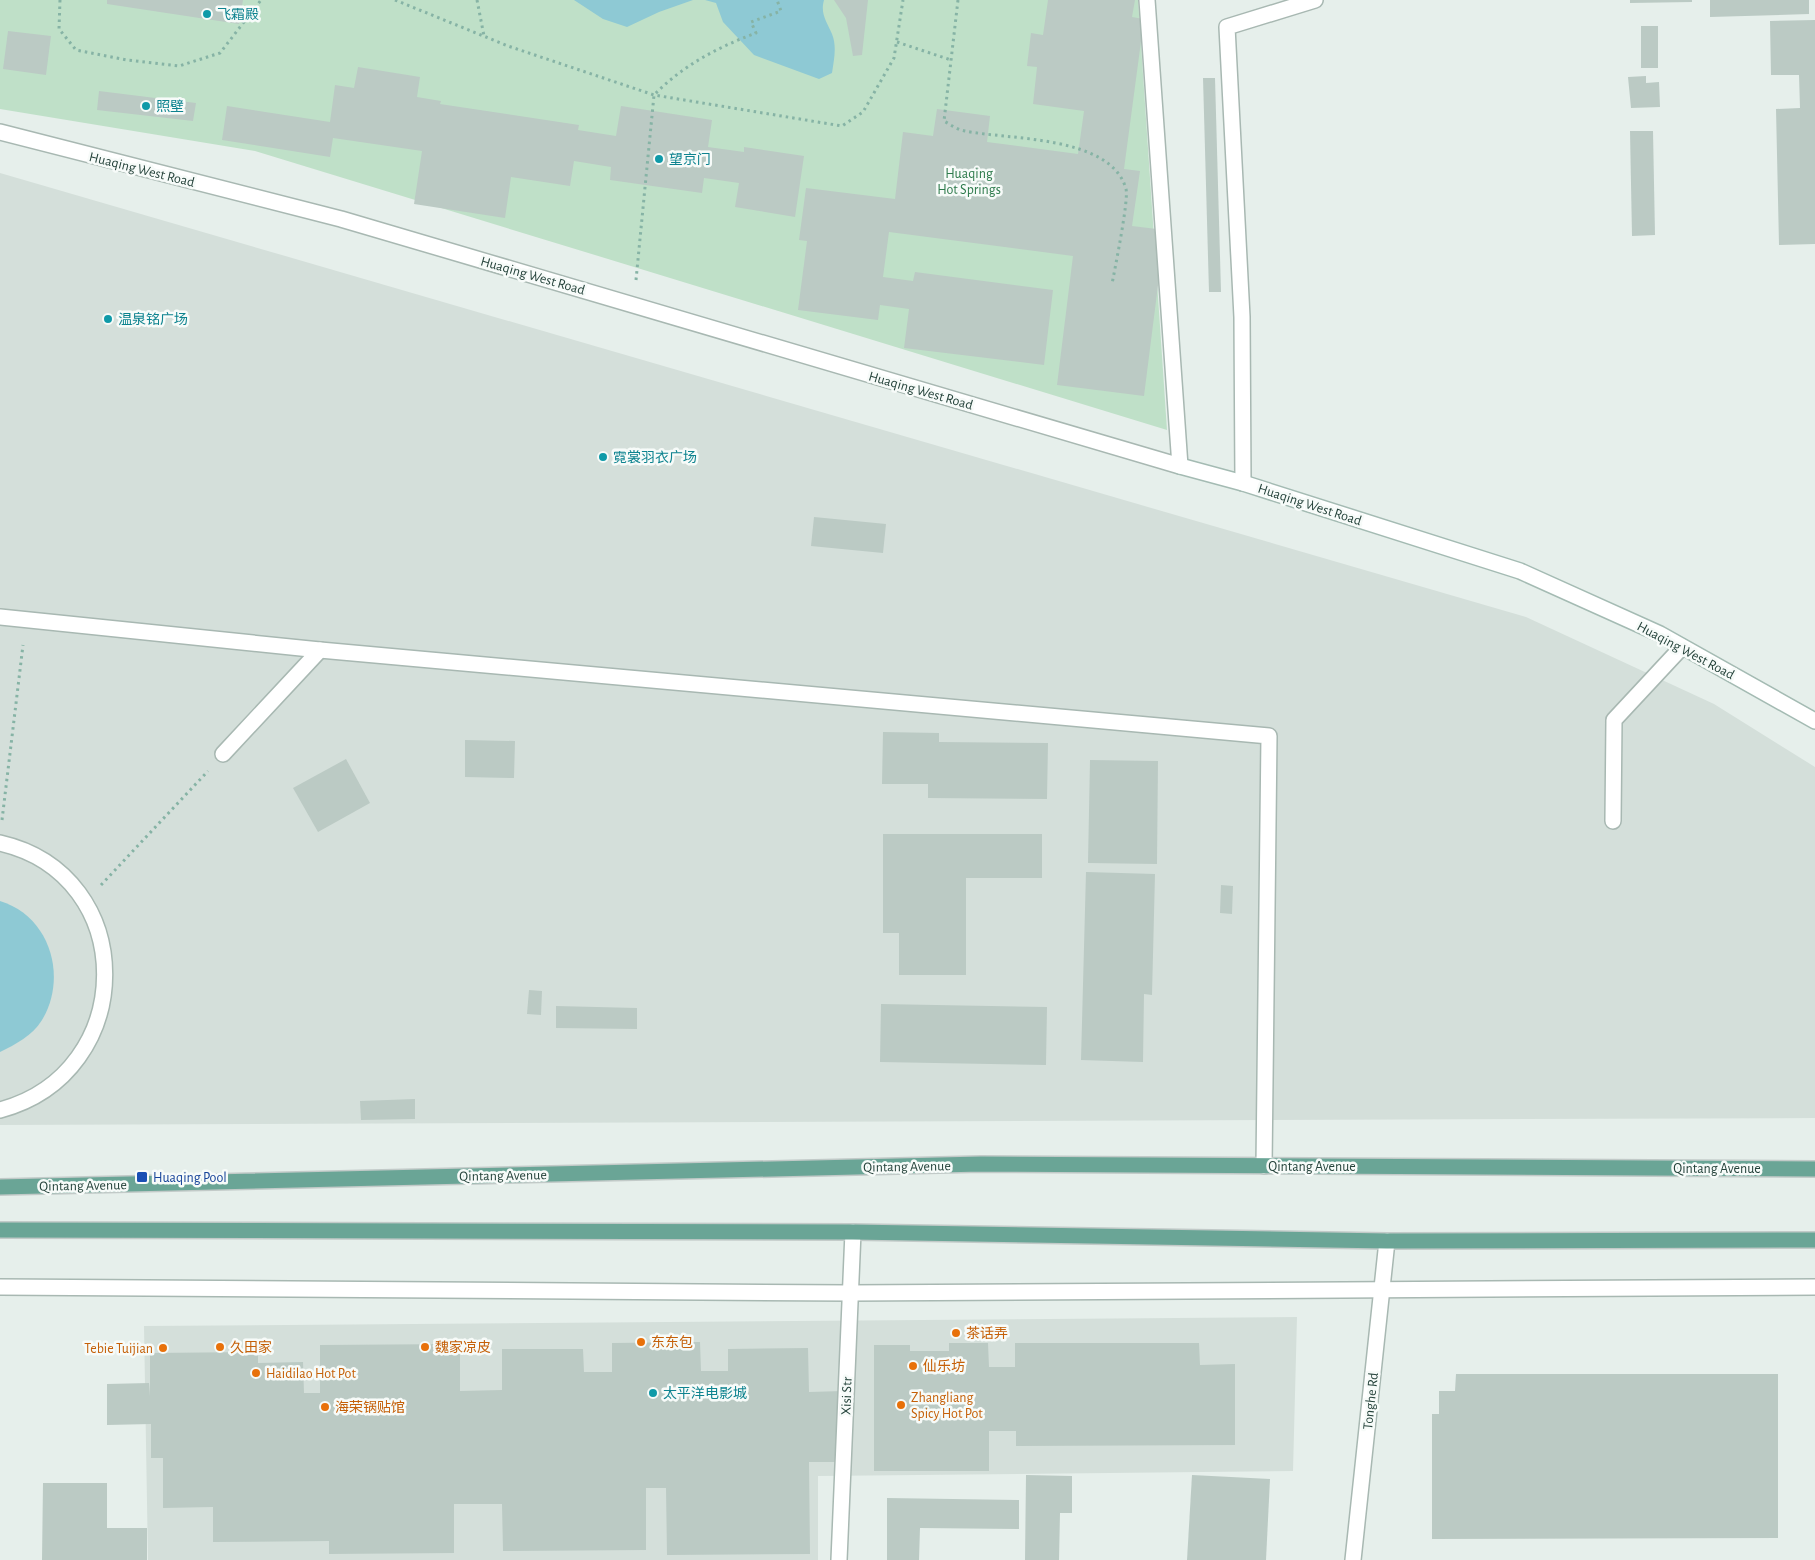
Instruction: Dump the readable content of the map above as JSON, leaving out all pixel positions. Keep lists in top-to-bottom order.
{
  "streets": {
    "main road": ["Qintang Avenue"],
    "street": ["Huaqing West Road", "Xisi Str", "Tonghe Rd"]
  },
  "parks": ["Huaqing Hot Springs"],
  "places": {
    "other": [
      "飞霜殿",
      "照壁",
      "望京门",
      "温泉铭广场",
      "霓裳羽衣广场",
      "茶话弄",
      "东东包",
      "久田家",
      "魏家凉皮",
      "Tebie Tuijian",
      "仙乐坊",
      "Haidilao Hot Pot",
      "太平洋电影城",
      "Zhangliang Spicy Hot Pot",
      "海荣锅贴馆"
    ],
    "transit": ["Huaqing Pool"]
  }
}
